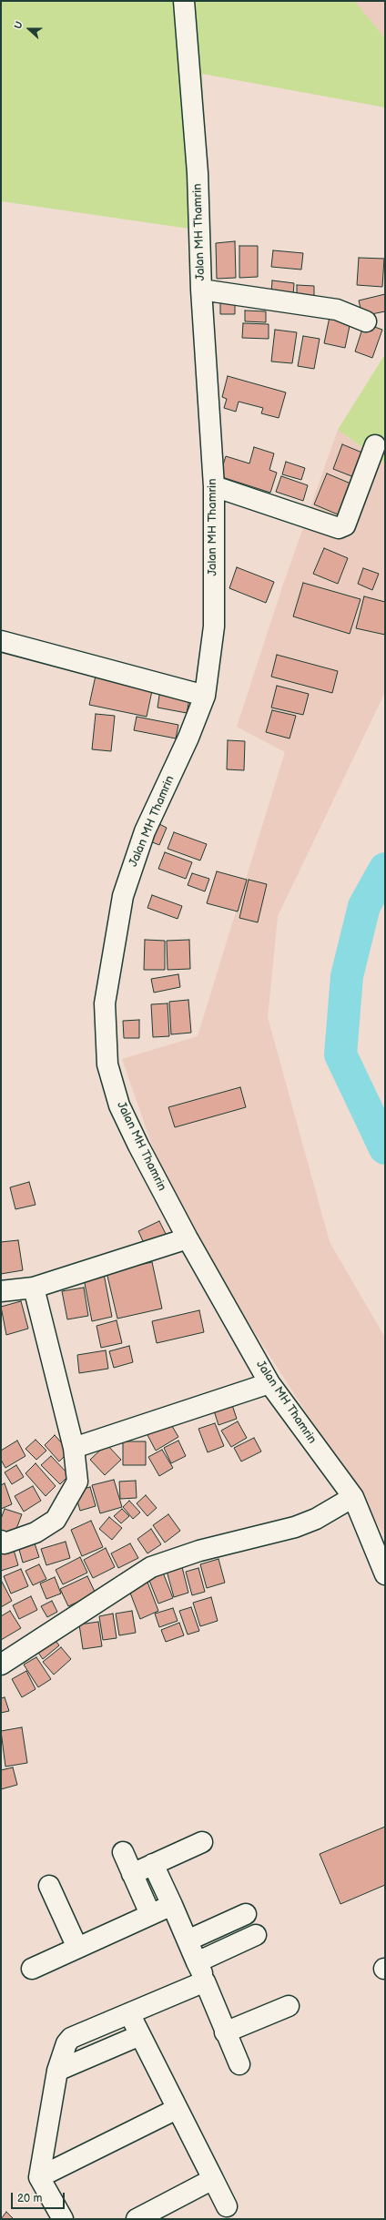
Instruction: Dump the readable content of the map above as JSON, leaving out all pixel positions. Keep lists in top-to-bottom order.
{
  "streets": {
    "street": ["Jalan MH Thamrin"]
  },
  "scale_bar": "20 m",
  "north": "left"
}
